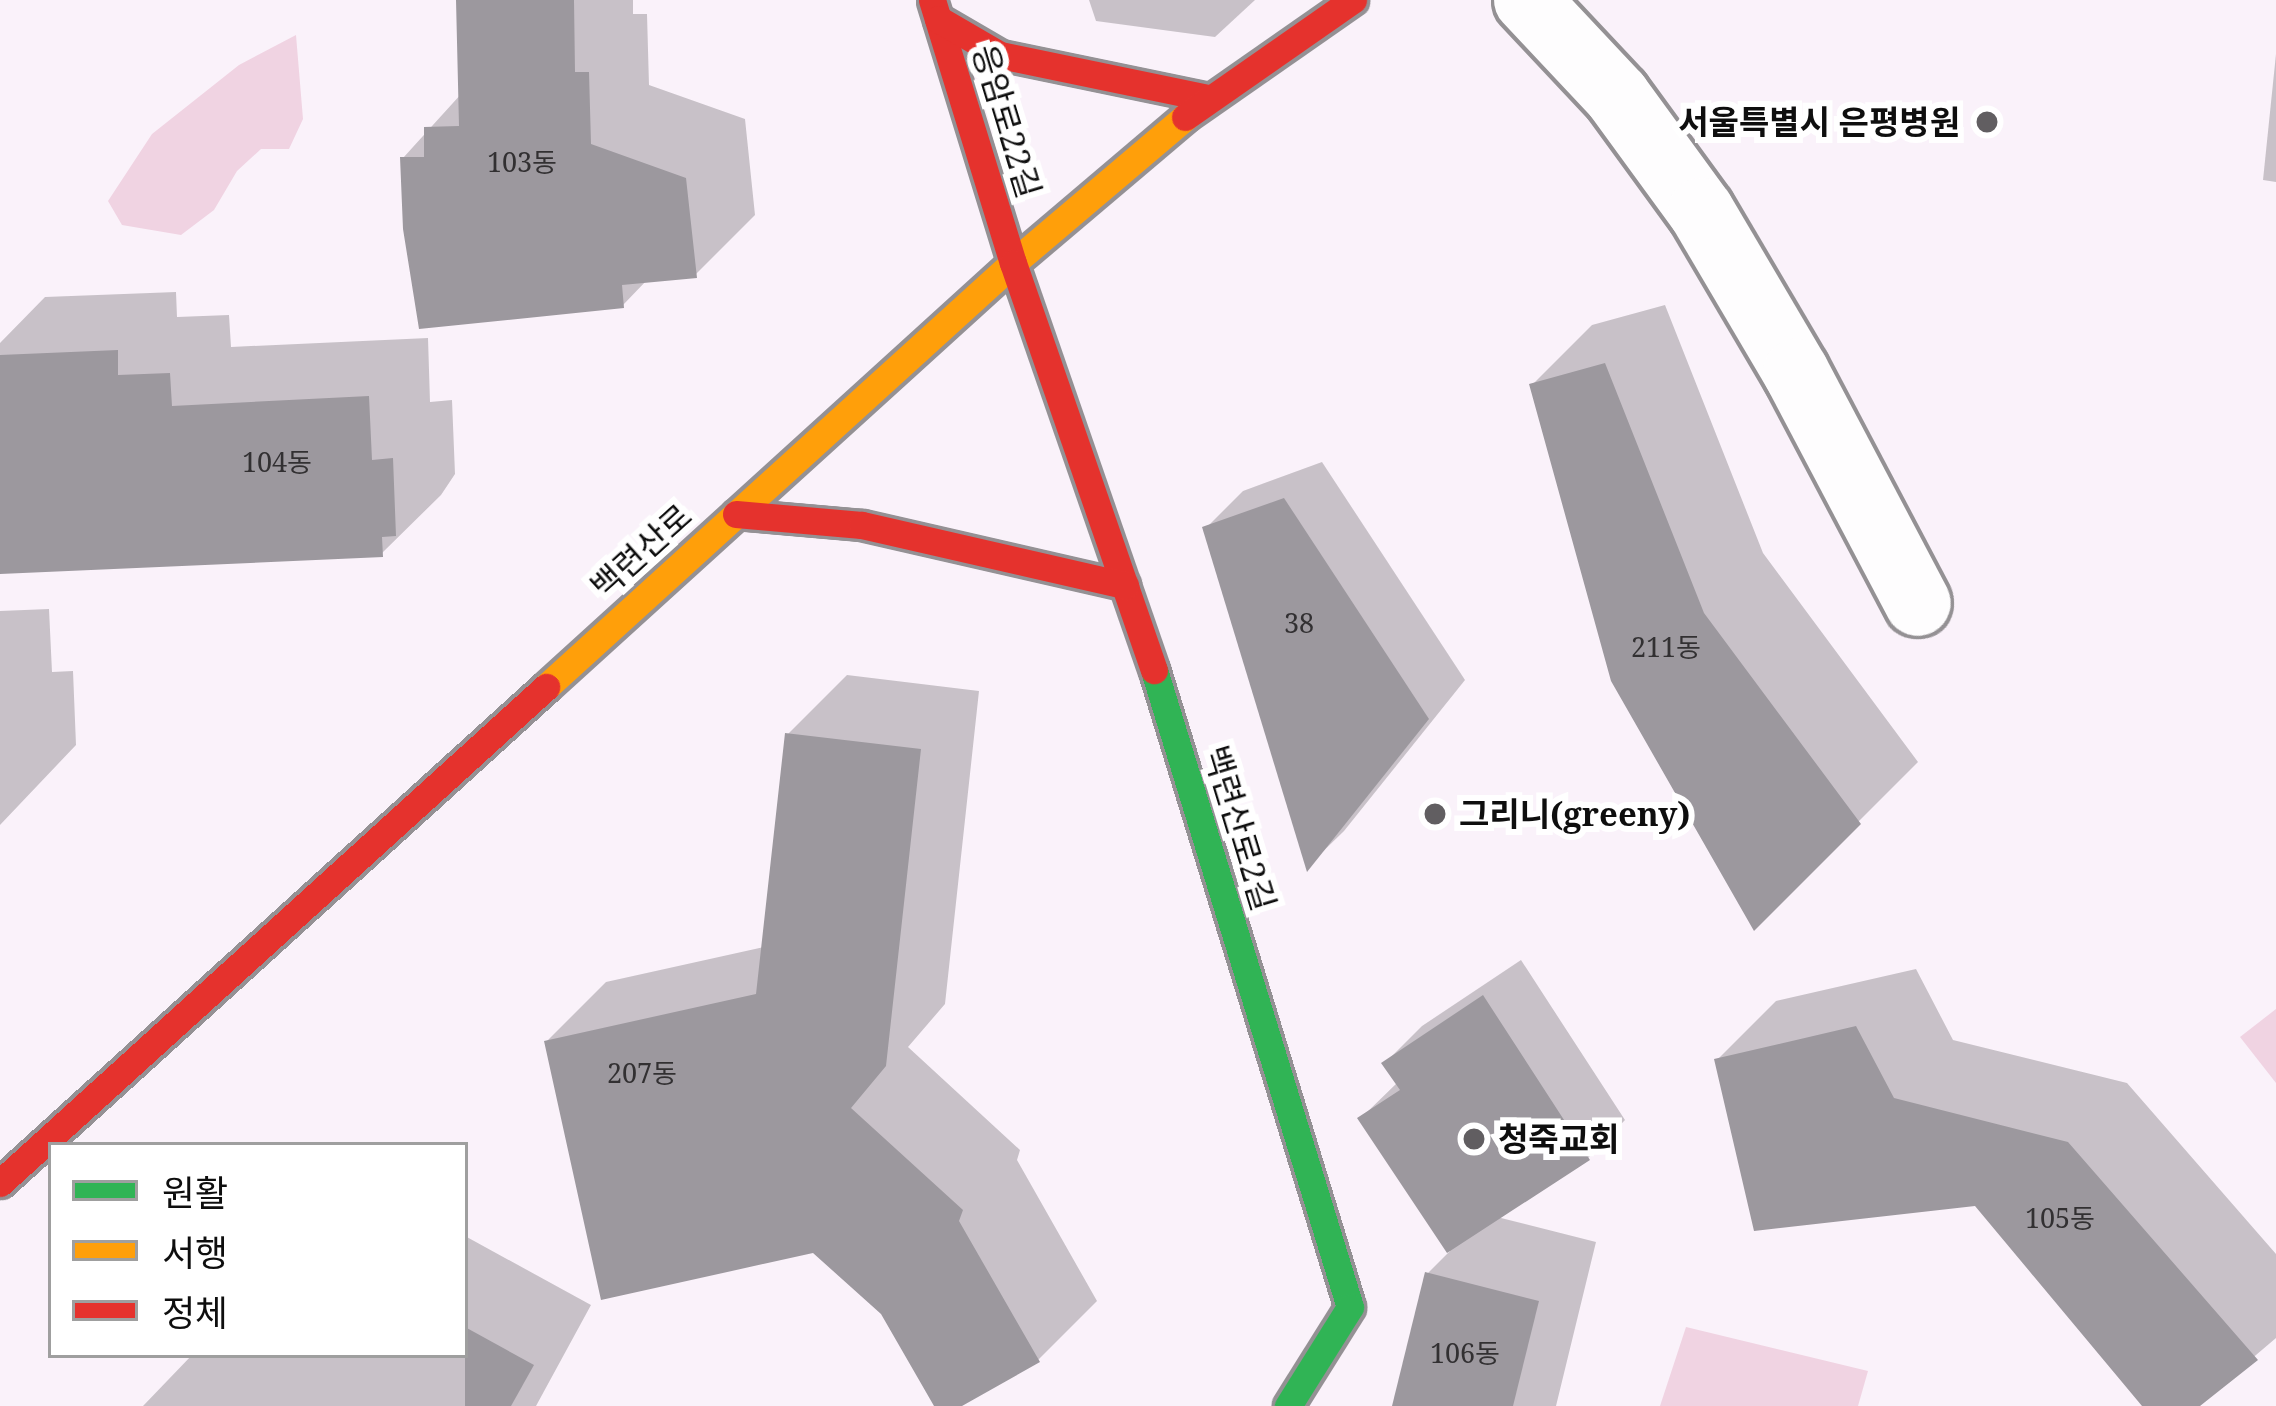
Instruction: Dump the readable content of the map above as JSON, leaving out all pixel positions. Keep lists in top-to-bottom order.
{
  "streets": {
    "main road": ["응암로22길", "백련산로", "백련산로2길"]
  },
  "crossings": [
    ["응암로22길", "백련산로"],
    ["응암로22길", "백련산로2길"],
    ["백련산로", "백련산로2길"]
  ],
  "places": ["서울특별시 은평병원", "그리니(greeny)", "청죽교회"],
  "house_numbers": [
    "103동",
    "104동",
    "38",
    "211동",
    "207동",
    "105동",
    "106동"
  ],
  "legend": ["원활", "서행", "정체"]
}
